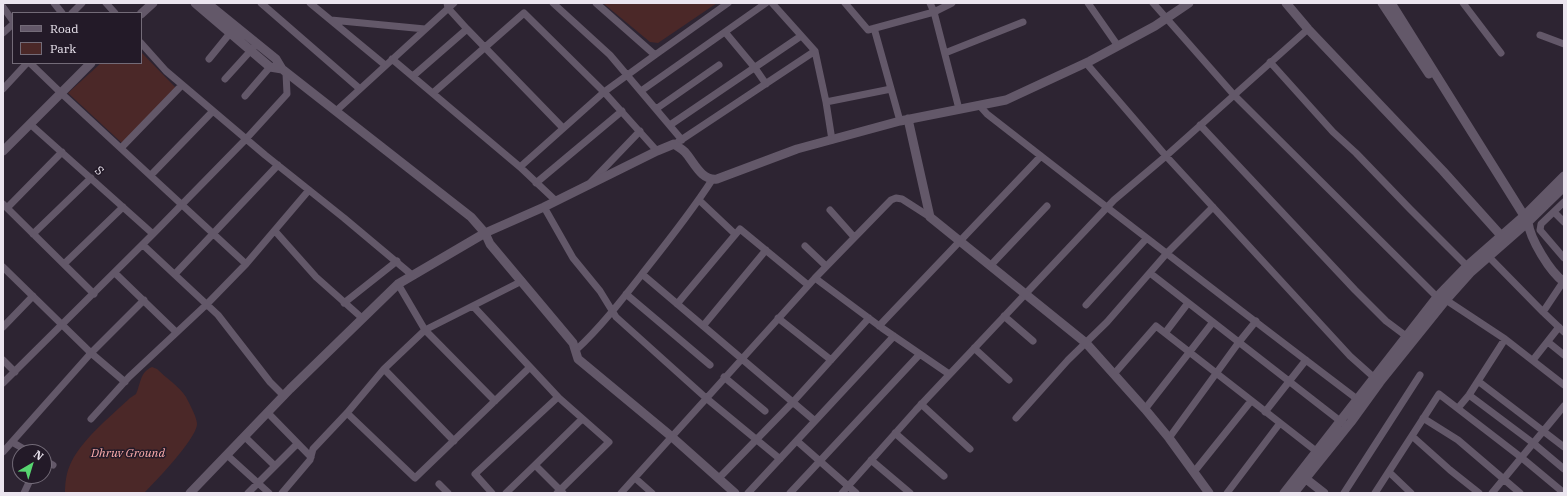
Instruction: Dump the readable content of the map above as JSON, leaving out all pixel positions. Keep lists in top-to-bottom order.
{
  "streets": {
    "street": ["S"]
  },
  "parks": ["Dhruv Ground"],
  "legend": ["Road", "Park"],
  "north": "top right"
}
